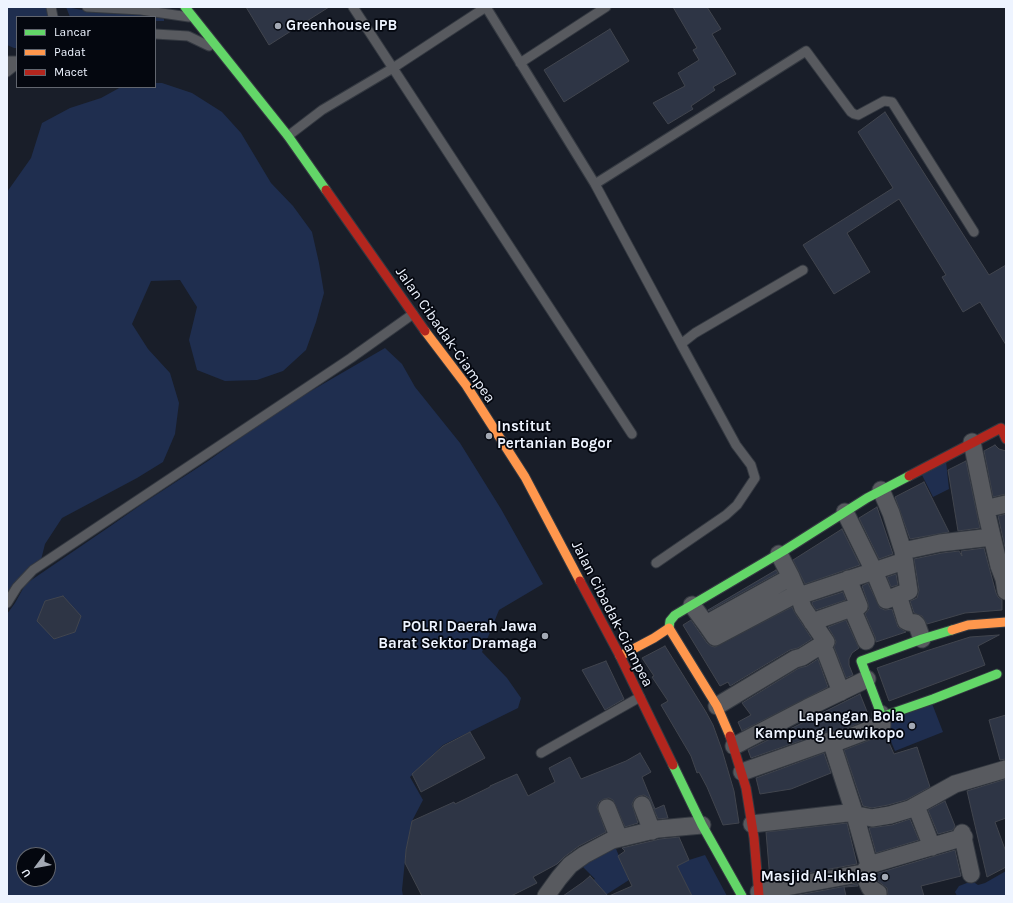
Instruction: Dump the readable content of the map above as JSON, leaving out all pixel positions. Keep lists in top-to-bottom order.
{
  "streets": {
    "main road": ["Jalan Cibadak-Ciampea"]
  },
  "places": [
    "Greenhouse IPB",
    "Institut Pertanian Bogor",
    "POLRI Daerah Jawa Barat Sektor Dramaga",
    "Lapangan Bola Kampung Leuwikopo",
    "Masjid Al-Ikhlas"
  ],
  "legend": ["Lancar", "Padat", "Macet"],
  "north": "bottom left"
}
